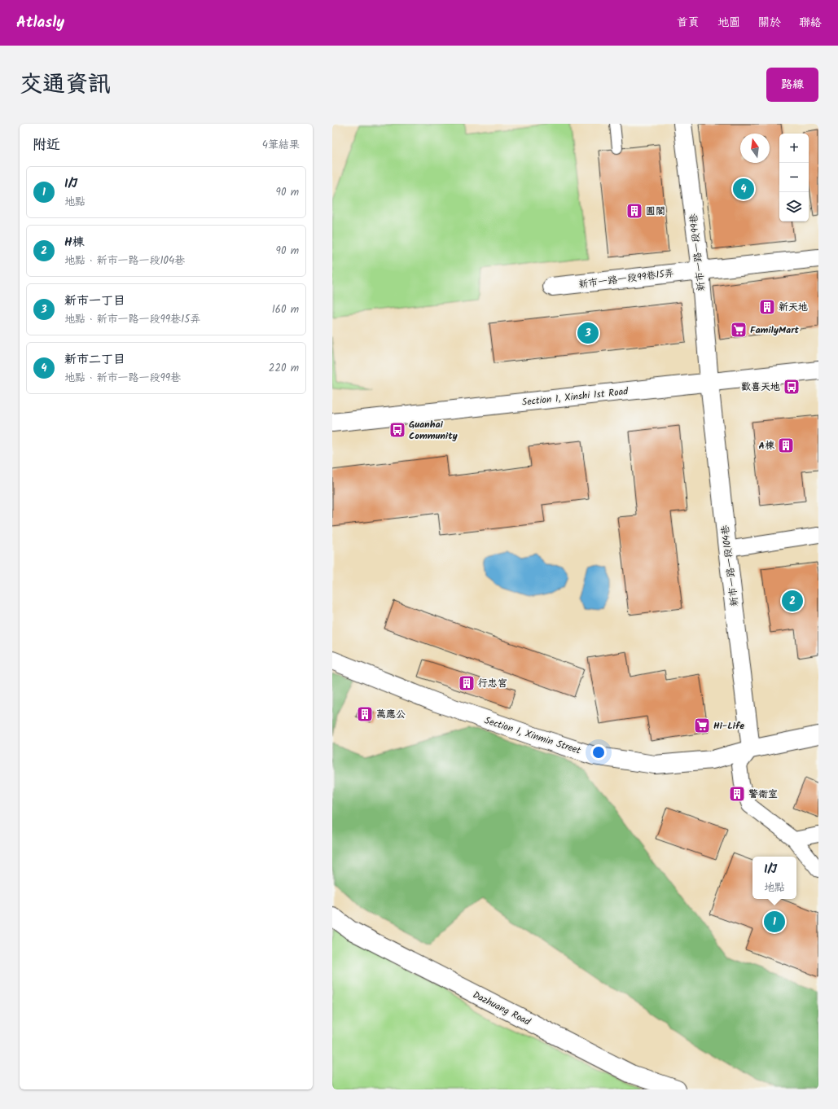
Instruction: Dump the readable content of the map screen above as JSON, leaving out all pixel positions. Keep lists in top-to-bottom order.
{
  "streets": {
    "street": [
      "新市一路一段99巷",
      "新市一路一段99巷15弄",
      "Section 1, Xinshi 1st Road",
      "新市一路一段104巷",
      "Section 1, Xinmin Street",
      "Dazhuang Road"
    ]
  },
  "crossings": [
    ["新市一路一段99巷", "新市一路一段99巷15弄"],
    ["新市一路一段99巷", "Section 1, Xinshi 1st Road"],
    ["新市一路一段99巷", "新市一路一段104巷"],
    ["Section 1, Xinshi 1st Road", "新市一路一段104巷"],
    ["新市一路一段104巷", "Section 1, Xinmin Street"]
  ],
  "places": {
    "building": [
      "圓閣",
      "新天地",
      "A棟",
      "行忠宮",
      "萬應公",
      "警衛室"
    ],
    "supermarket": ["FamilyMart", "Hi-Life"],
    "bus stop": ["歡喜天地", "Guanhai Community"]
  },
  "north": "top",
  "page": {
    "header": "Atlasly",
    "nav": [
      "首頁",
      "地圖",
      "關於",
      "聯絡"
    ],
    "title": "交通資訊",
    "buttons": "路線",
    "heading": ["附近", "4筆結果"],
    "map_buttons": ["+", "−"],
    "list": [
      {
        "mark": "1",
        "name": "I/J",
        "note": "地點",
        "value": "90 m"
      },
      {
        "mark": "2",
        "name": "H棟",
        "note": "地點 · 新市一路一段104巷",
        "value": "90 m"
      },
      {
        "mark": "3",
        "name": "新市一丁目",
        "note": "地點 · 新市一路一段99巷15弄",
        "value": "160 m"
      },
      {
        "mark": "4",
        "name": "新市二丁目",
        "note": "地點 · 新市一路一段99巷",
        "value": "220 m"
      }
    ],
    "pins": [
      "4",
      "3",
      "2",
      "1"
    ],
    "popup": ["I/J", "地點"]
  }
}
